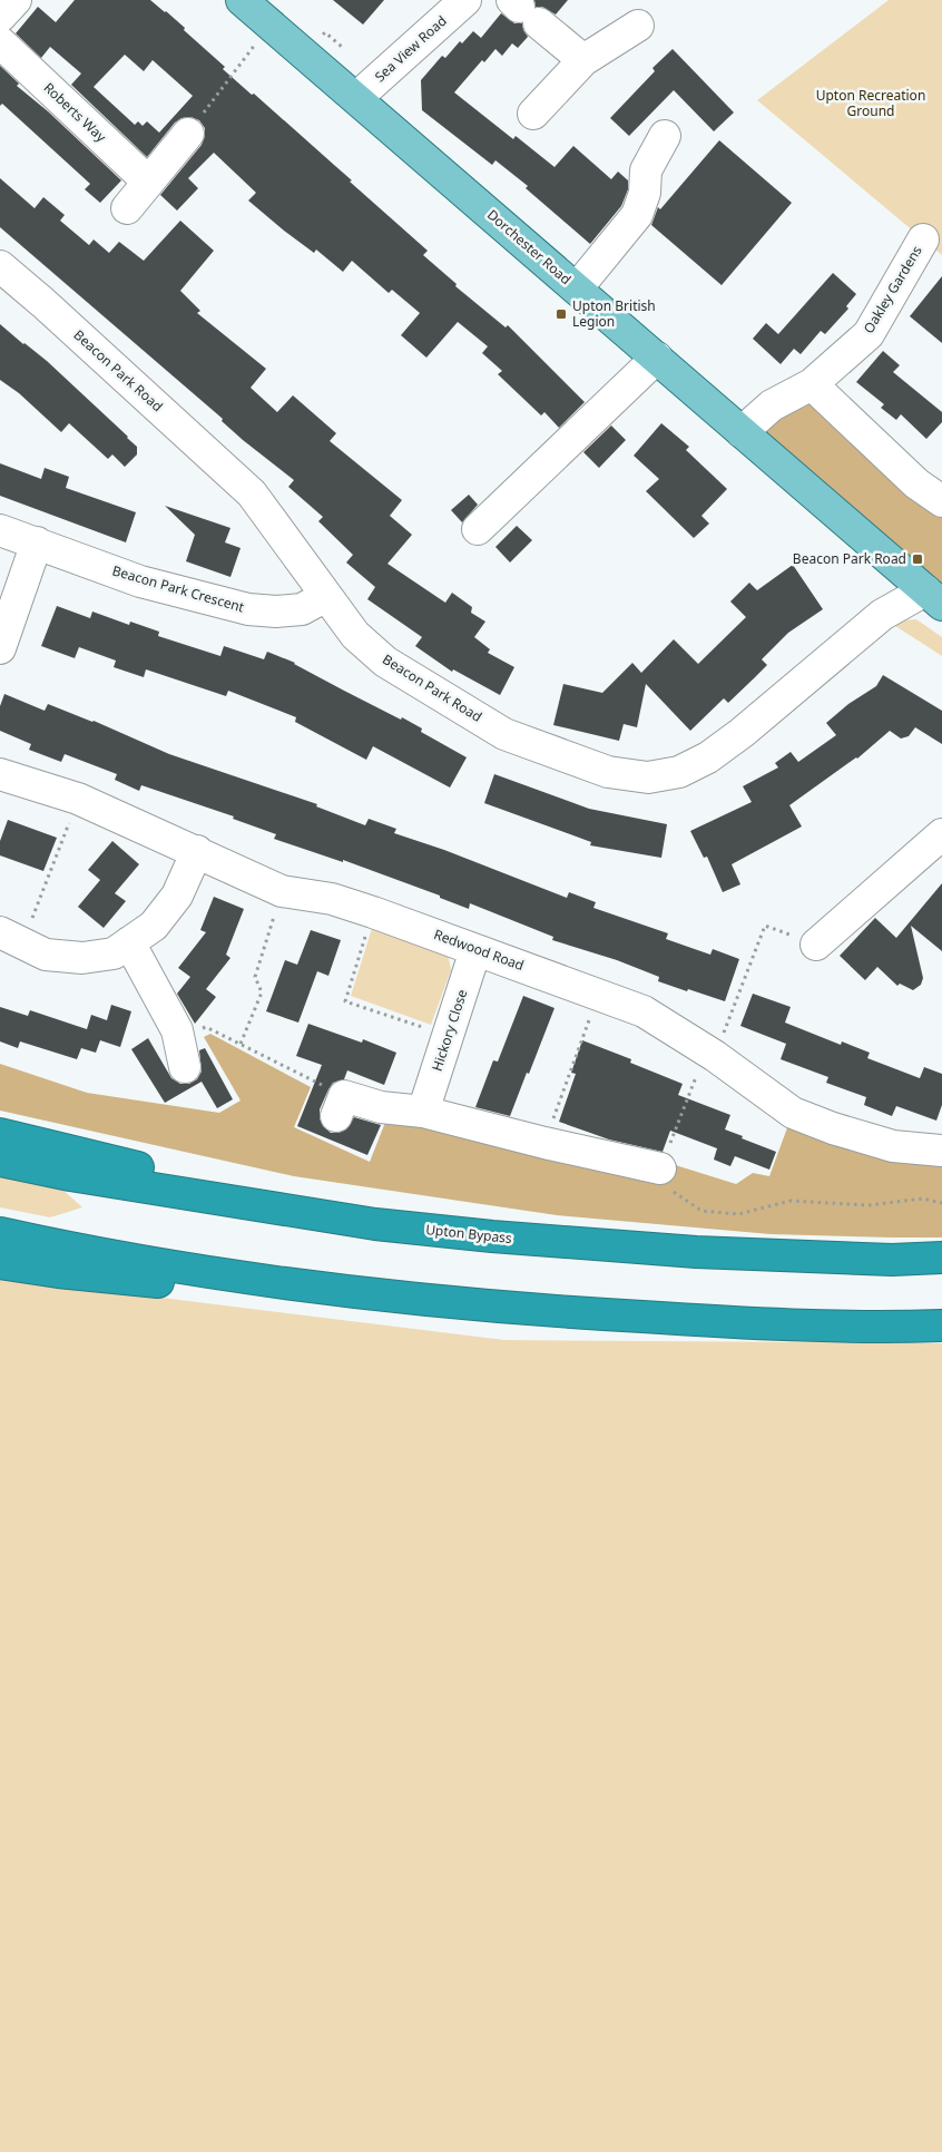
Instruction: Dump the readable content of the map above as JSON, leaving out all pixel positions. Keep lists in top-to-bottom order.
{
  "streets": {
    "highway": ["Upton Bypass"],
    "main road": ["Dorchester Road"],
    "street": [
      "Sea View Road",
      "Roberts Way",
      "Oakley Gardens",
      "Beacon Park Road",
      "Beacon Park Crescent",
      "Redwood Road",
      "Hickory Close"
    ]
  },
  "crossings": [
    ["Sea View Road", "Dorchester Road"],
    ["Dorchester Road", "Oakley Gardens"],
    ["Dorchester Road", "Beacon Park Road"],
    ["Beacon Park Road", "Beacon Park Crescent"],
    ["Redwood Road", "Hickory Close"]
  ],
  "parks": ["Upton Recreation Ground"],
  "places": {
    "transit": ["Upton British Legion", "Beacon Park Road"]
  }
}
